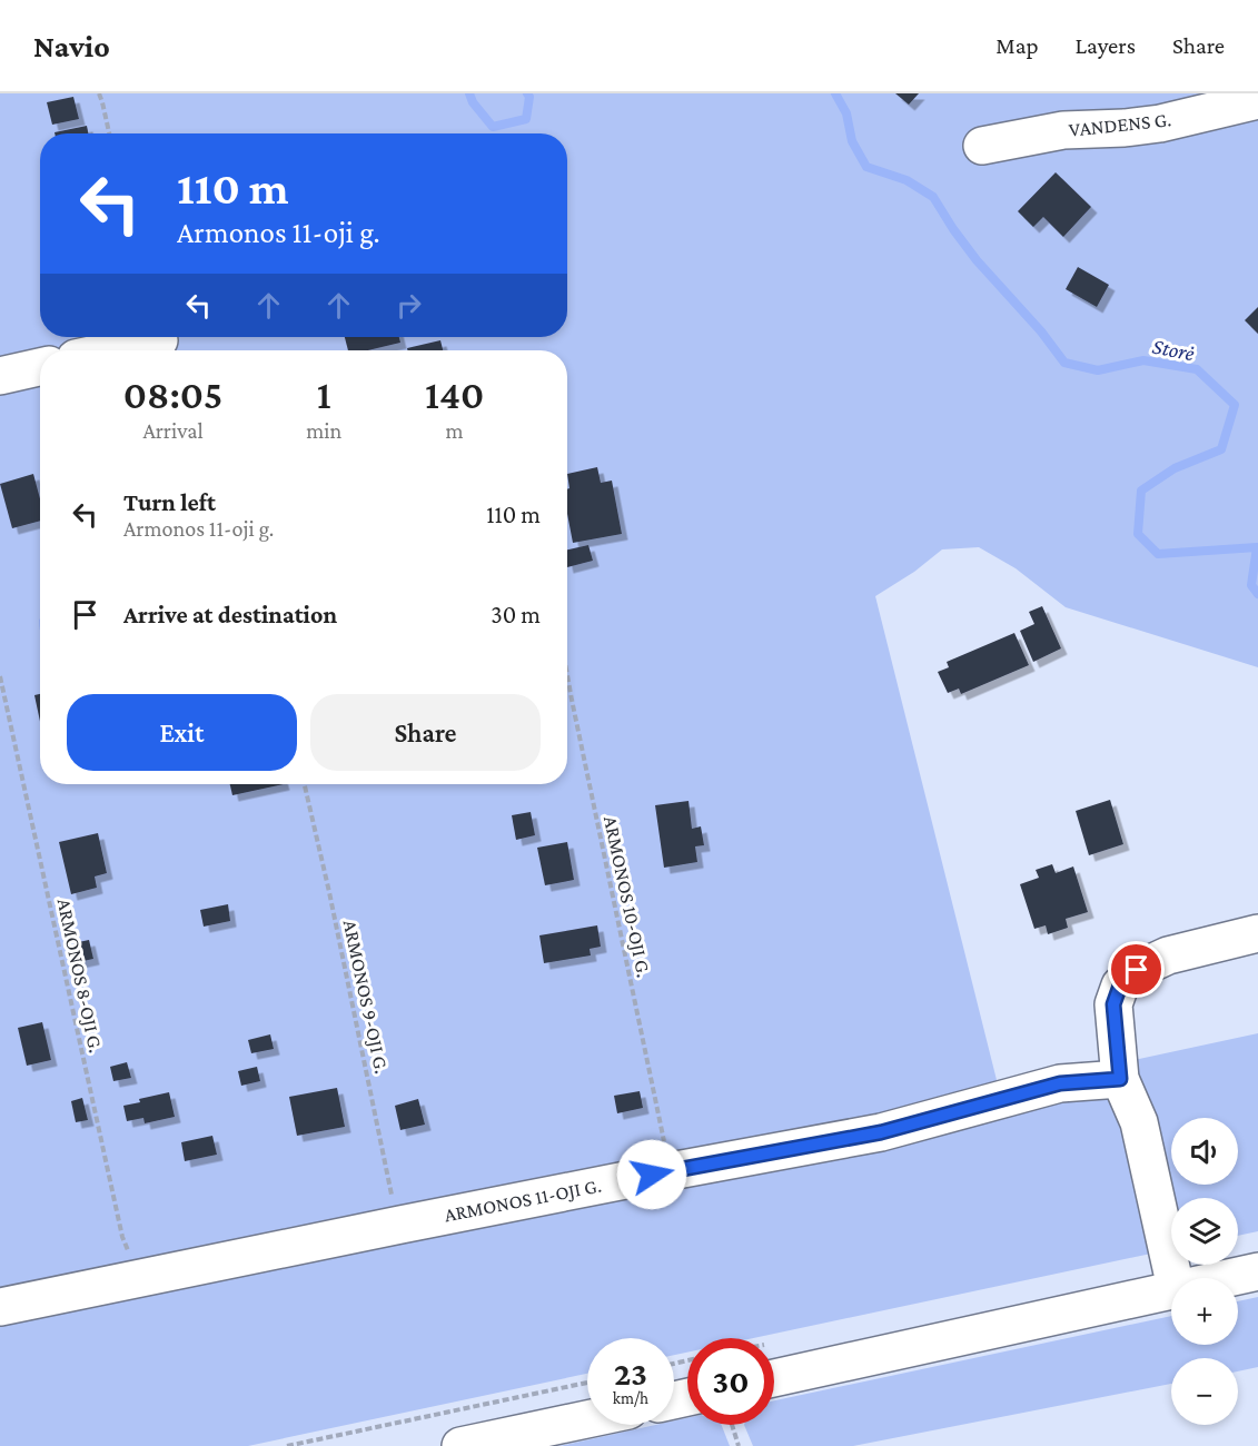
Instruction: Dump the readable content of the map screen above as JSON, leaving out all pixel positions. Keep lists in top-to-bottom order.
{
  "streets": {
    "street": ["VANDENS G.", "ARMONOS 11-OJI G."],
    "path": ["ARMONOS 10-OJI G.", "ARMONOS 8-OJI G.", "ARMONOS 9-OJI G."]
  },
  "crossings": [
    ["ARMONOS 10-OJI G.", "ARMONOS 11-OJI G."],
    ["ARMONOS 8-OJI G.", "ARMONOS 11-OJI G."],
    ["ARMONOS 9-OJI G.", "ARMONOS 11-OJI G."]
  ],
  "water": ["Storė"],
  "page": {
    "header": "Navio",
    "nav": ["Map", "Layers", "Share"],
    "turn": ["110 m", "Armonos 11-oji g."],
    "eta": [
      "08:05",
      "Arrival",
      "1",
      "min",
      "140",
      "m"
    ],
    "list": [
      {
        "name": "Turn left",
        "note": "Armonos 11-oji g.",
        "value": "110 m"
      },
      {
        "name": "Arrive at destination",
        "value": "30 m"
      }
    ],
    "buttons": ["Exit", "Share"],
    "map_buttons": ["+", "−"],
    "speed": "23 km/h",
    "limit": "30"
  }
}
